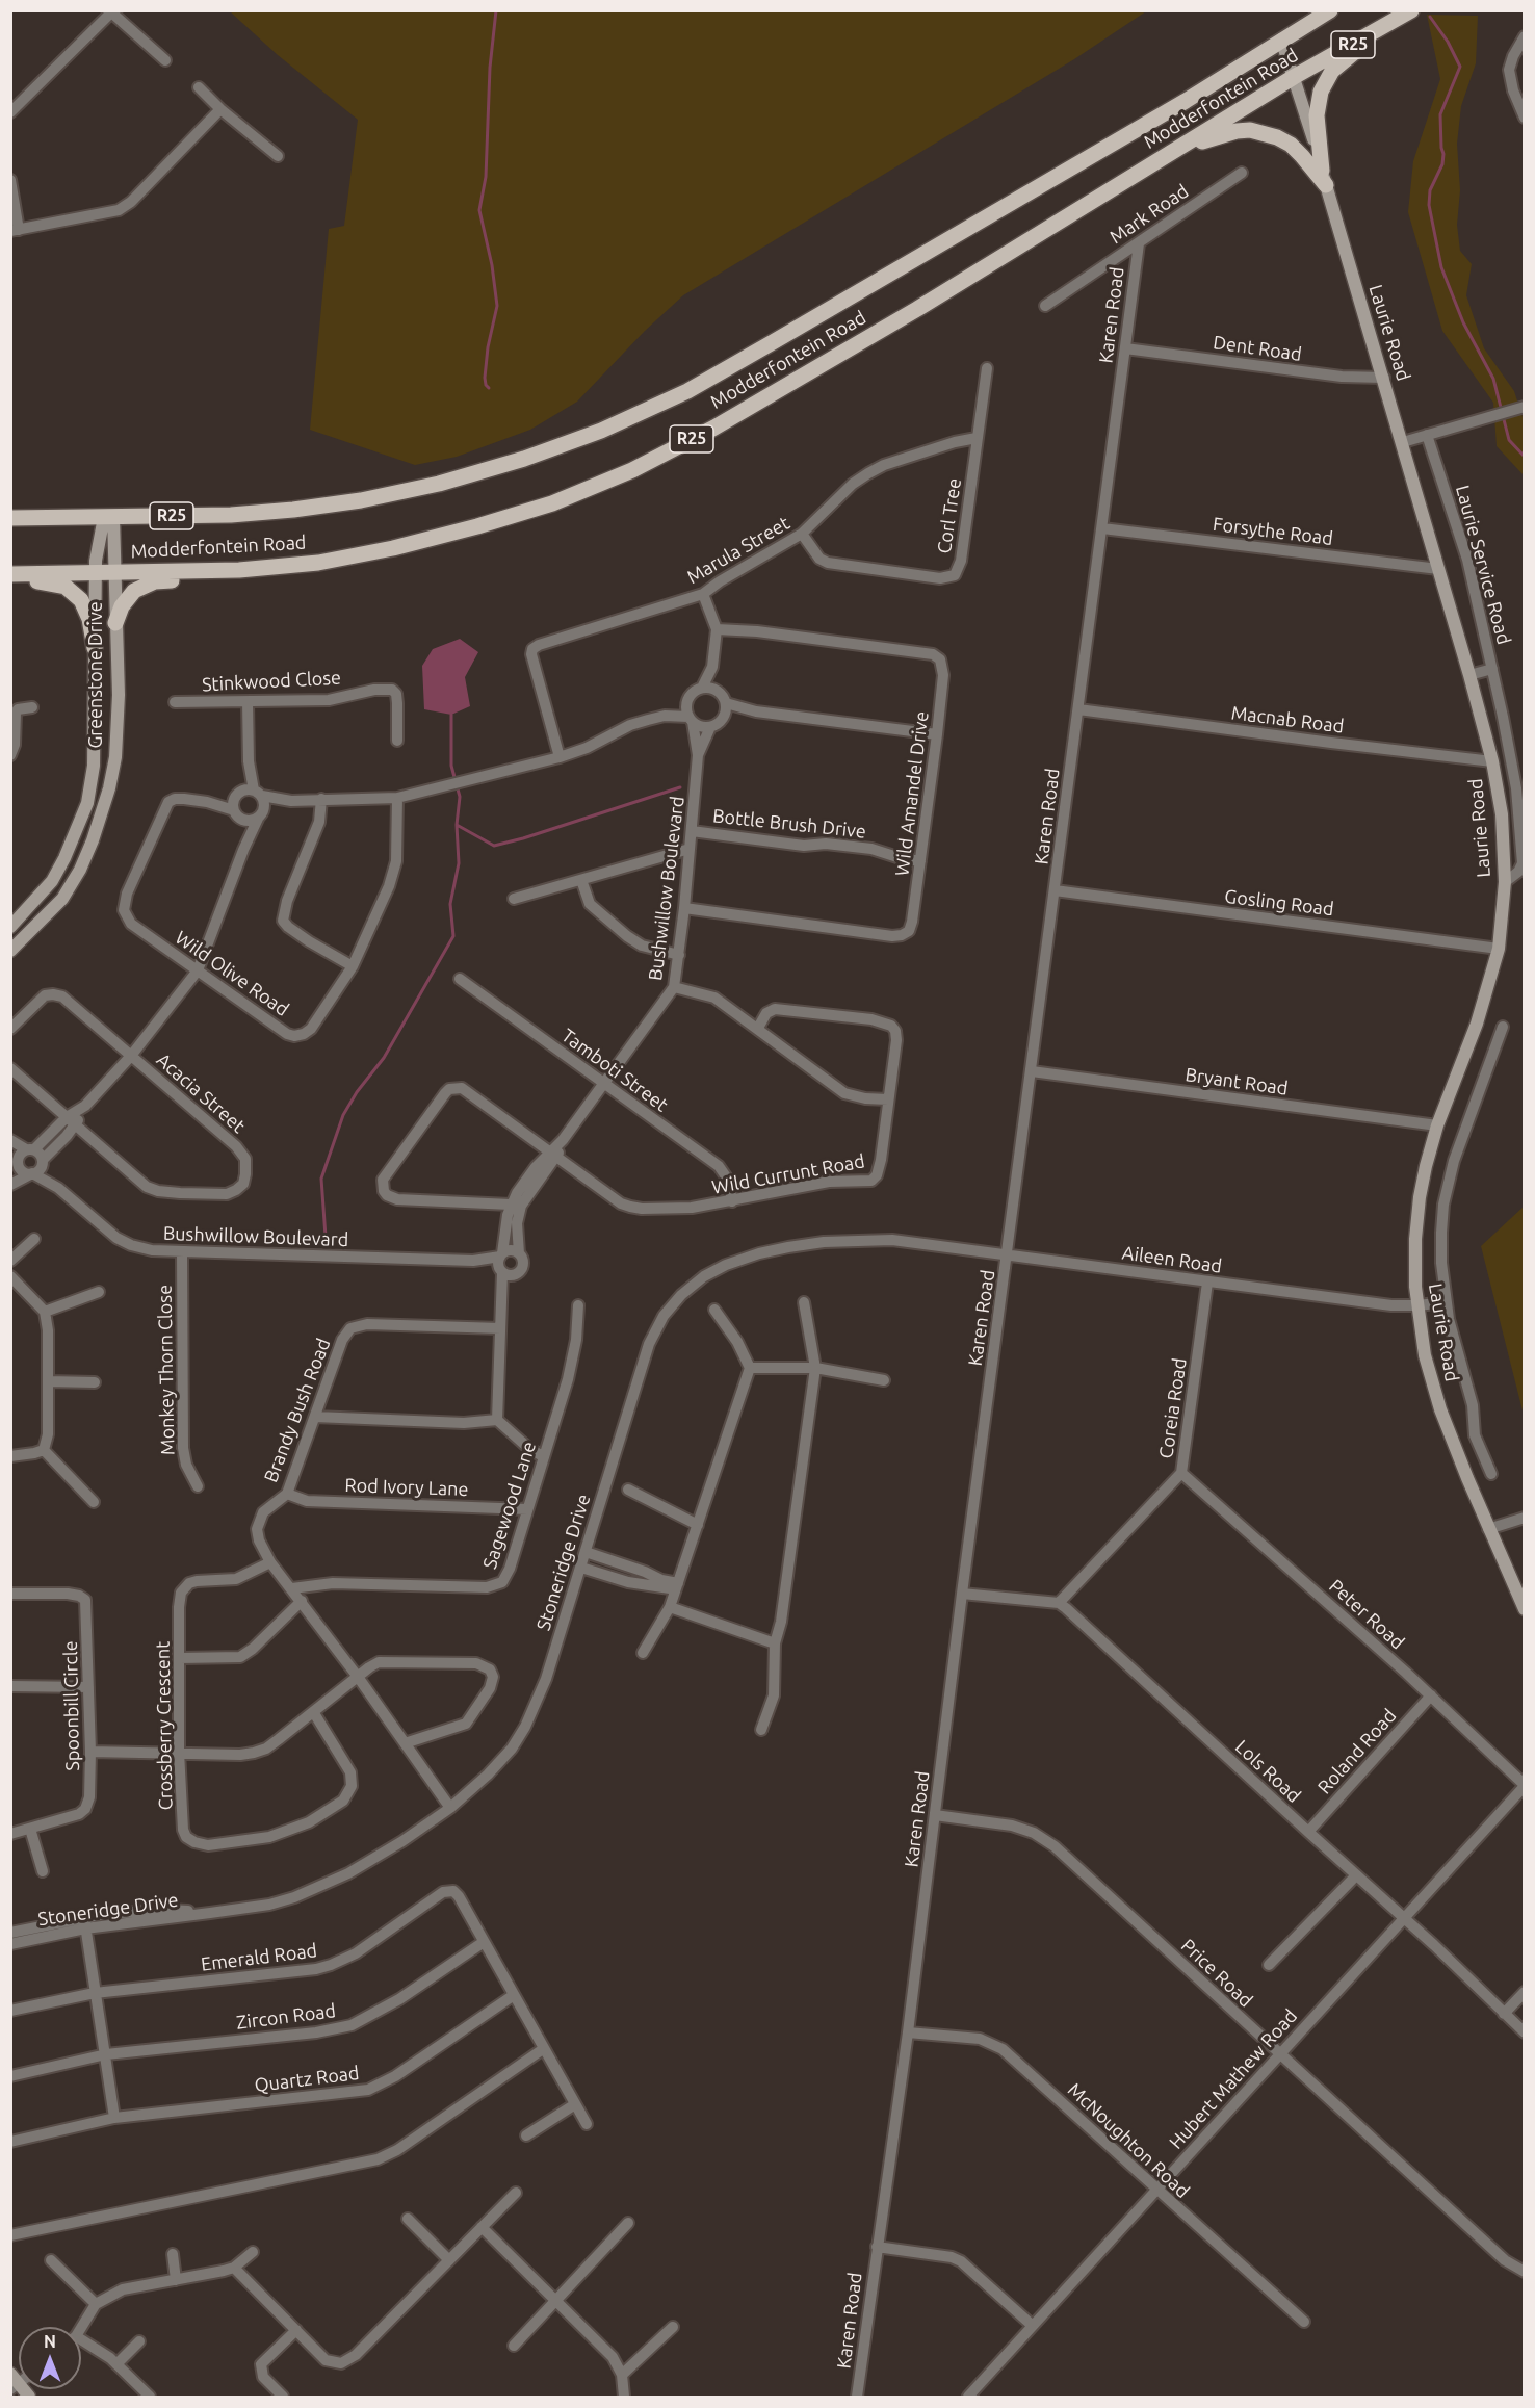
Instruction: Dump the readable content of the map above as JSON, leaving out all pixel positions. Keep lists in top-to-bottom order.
{
  "streets": {
    "main road": [
      "R25",
      "Modderfontein Road",
      "Laurie Road",
      "Greenstone Drive"
    ],
    "street": [
      "Mark Road",
      "Karen Road",
      "Dent Road",
      "Corl Tree",
      "Forsythe Road",
      "Marula Street",
      "Laurie Service Road",
      "Stinkwood Close",
      "Macnab Road",
      "Wild Amandel Drive",
      "Bottle Brush Drive",
      "Bushwillow Boulevard",
      "Gosling Road",
      "Wild Olive Road",
      "Tamboti Street",
      "Bryant Road",
      "Acacia Street",
      "Wild Currunt Road",
      "Aileen Road",
      "Monkey Thorn Close",
      "Coreia Road",
      "Brandy Bush Road",
      "Rod Ivory Lane",
      "Sagewood Lane",
      "Stoneridge Drive",
      "Peter Road",
      "Spoonbill Circle",
      "Crossberry Crescent",
      "Roland Road",
      "Lols Road",
      "Emerald Road",
      "Price Road",
      "Zircon Road",
      "Quartz Road",
      "Hubert Mathew Road",
      "McNoughton Road"
    ]
  },
  "crossings": [
    ["Modderfontein Road", "Laurie Road"],
    ["Modderfontein Road", "Greenstone Drive"],
    ["Mark Road", "Karen Road"],
    ["Karen Road", "Dent Road"],
    ["Karen Road", "Forsythe Road"],
    ["Karen Road", "Macnab Road"],
    ["Karen Road", "Gosling Road"],
    ["Karen Road", "Bryant Road"],
    ["Karen Road", "Aileen Road"],
    ["Karen Road", "Price Road"],
    ["Karen Road", "McNoughton Road"],
    ["Laurie Road", "Dent Road"],
    ["Laurie Road", "Forsythe Road"],
    ["Laurie Road", "Laurie Service Road"],
    ["Laurie Road", "Macnab Road"],
    ["Laurie Road", "Gosling Road"],
    ["Laurie Road", "Bryant Road"],
    ["Laurie Road", "Aileen Road"],
    ["Corl Tree", "Marula Street"],
    ["Wild Amandel Drive", "Bottle Brush Drive"],
    ["Wild Amandel Drive", "Bushwillow Boulevard"],
    ["Bottle Brush Drive", "Bushwillow Boulevard"],
    ["Bushwillow Boulevard", "Tamboti Street"],
    ["Bushwillow Boulevard", "Wild Currunt Road"],
    ["Bushwillow Boulevard", "Monkey Thorn Close"],
    ["Tamboti Street", "Wild Currunt Road"],
    ["Aileen Road", "Coreia Road"],
    ["Aileen Road", "Stoneridge Drive"],
    ["Coreia Road", "Peter Road"],
    ["Coreia Road", "Lols Road"],
    ["Brandy Bush Road", "Rod Ivory Lane"],
    ["Brandy Bush Road", "Sagewood Lane"],
    ["Brandy Bush Road", "Stoneridge Drive"],
    ["Brandy Bush Road", "Crossberry Crescent"],
    ["Rod Ivory Lane", "Sagewood Lane"],
    ["Peter Road", "Roland Road"],
    ["Peter Road", "Hubert Mathew Road"],
    ["Roland Road", "Lols Road"],
    ["Lols Road", "Hubert Mathew Road"],
    ["Emerald Road", "Zircon Road"],
    ["Price Road", "Hubert Mathew Road"],
    ["Hubert Mathew Road", "McNoughton Road"]
  ],
  "north": "top"
}
